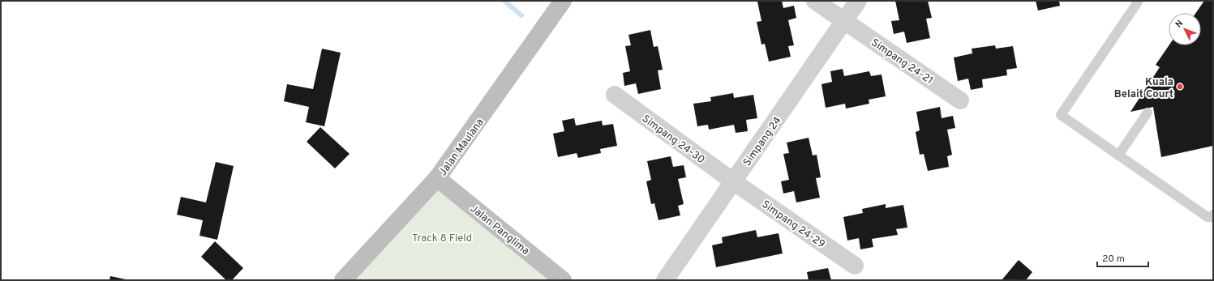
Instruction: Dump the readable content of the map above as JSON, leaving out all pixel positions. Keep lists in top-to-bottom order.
{
  "streets": {
    "main road": ["Jalan Maulana", "Jalan Panglima"],
    "street": [
      "Simpang 24-21",
      "Simpang 24-30",
      "Simpang 24",
      "Simpang 24-29"
    ]
  },
  "crossings": [
    ["Simpang 24-21", "Simpang 24"],
    ["Simpang 24-30", "Simpang 24"],
    ["Simpang 24-30", "Simpang 24-29"],
    ["Simpang 24", "Simpang 24-29"],
    ["Jalan Maulana", "Jalan Panglima"]
  ],
  "parks": ["Track 8 Field"],
  "places": ["Kuala Belait Court"],
  "scale_bar": "20 m",
  "north": "top left"
}
